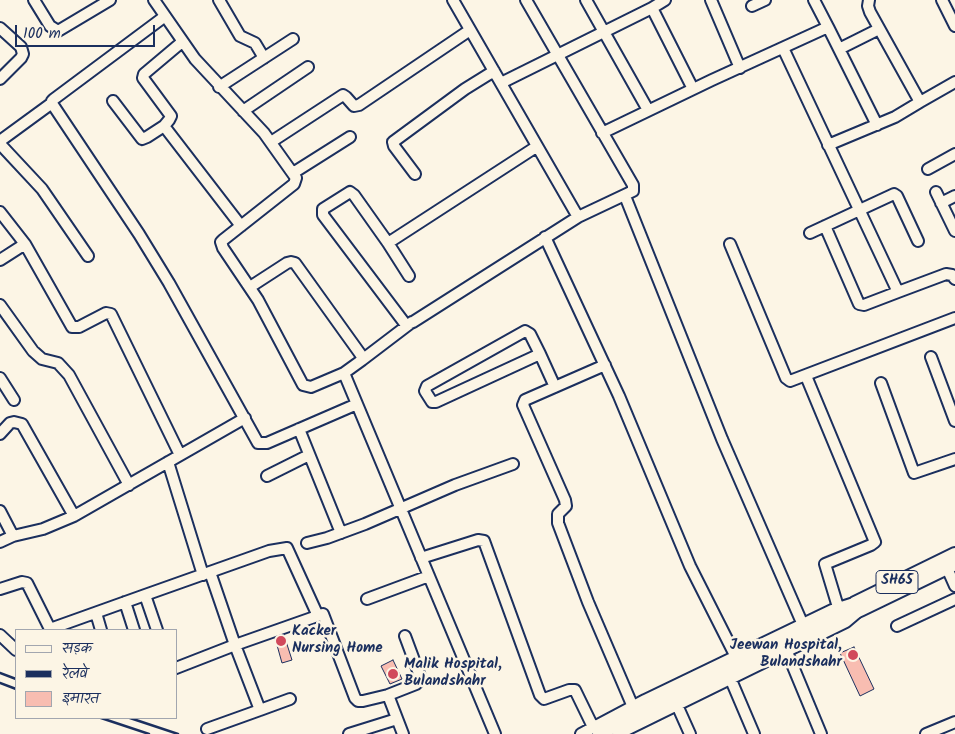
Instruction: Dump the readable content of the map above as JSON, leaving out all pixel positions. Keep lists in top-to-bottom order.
{
  "streets": {
    "main road": ["SH65"]
  },
  "places": ["Kacker Nursing Home", "Jeewan Hospital, Bulandshahr", "Malik Hospital, Bulandshahr"],
  "legend": ["सड़क", "रेलवे", "इमारत"],
  "scale_bar": "100 m"
}
